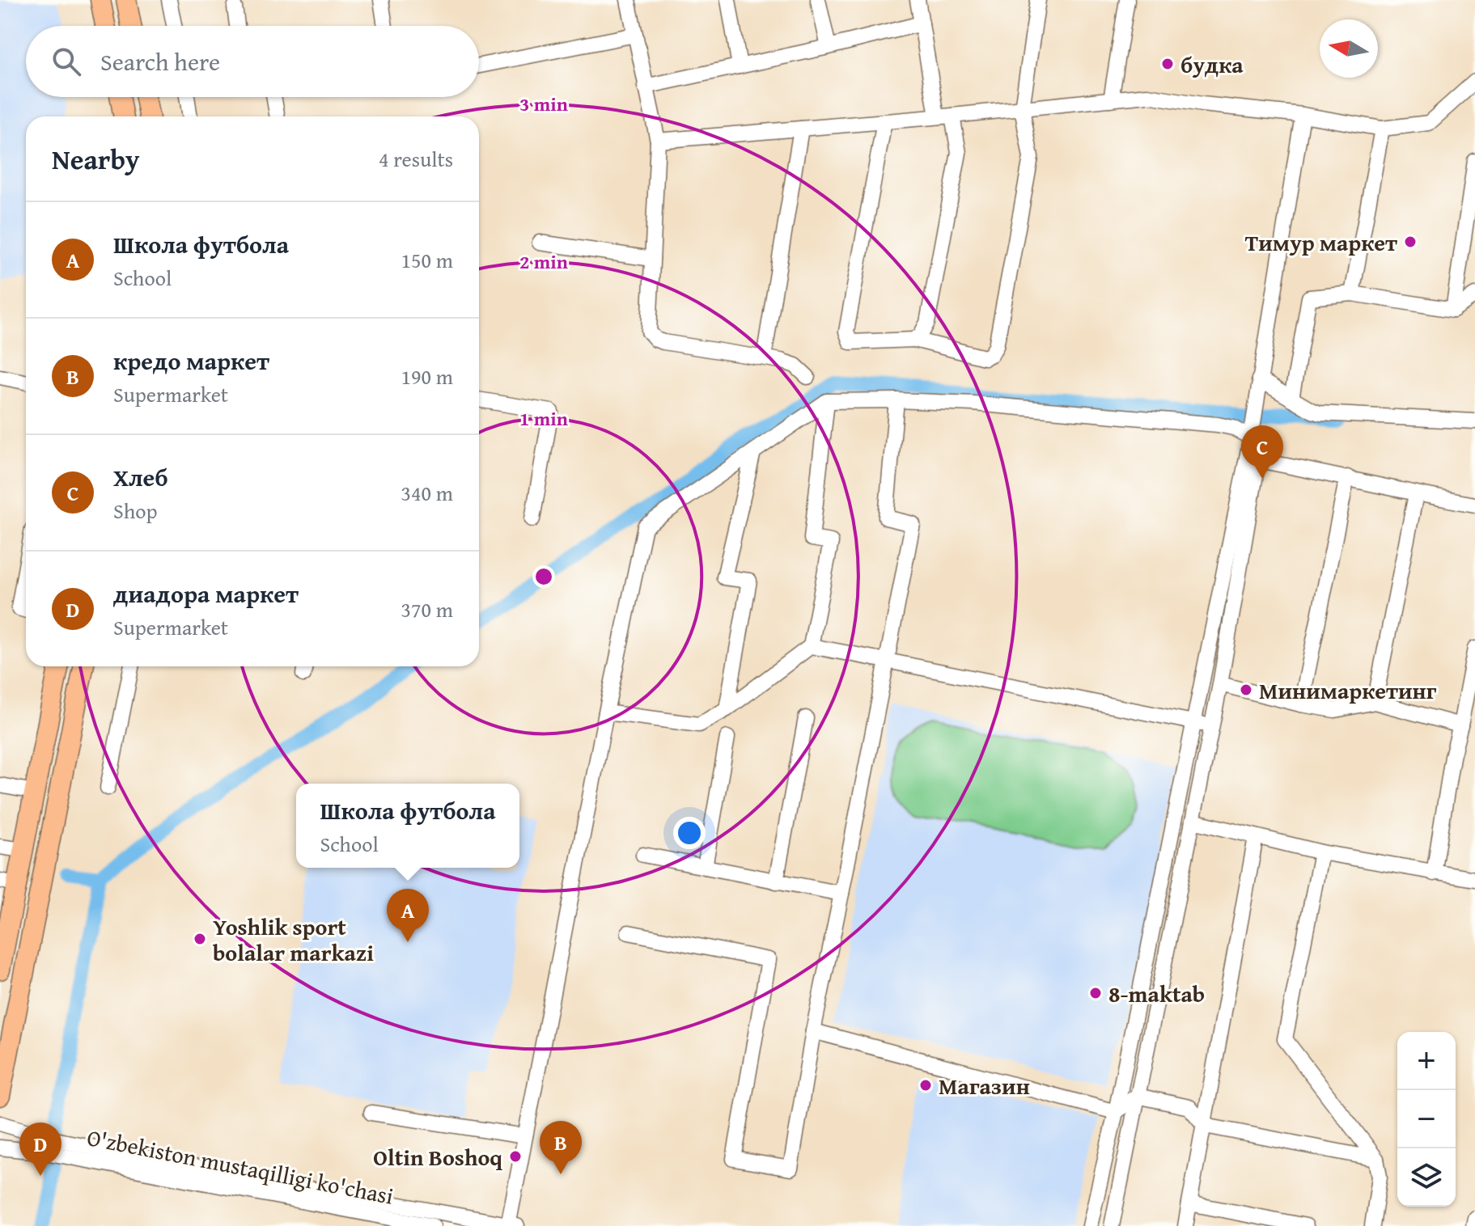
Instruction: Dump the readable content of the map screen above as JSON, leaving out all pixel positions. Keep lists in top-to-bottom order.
{
  "streets": {
    "street": ["O'zbekiston mustaqilligi ko'chasi"]
  },
  "places": [
    "будка",
    "Тимур маркет",
    "Минимаркетинг",
    "Yoshlik sport bolalar markazi",
    "8-maktab",
    "Магазин",
    "Oltin Boshoq"
  ],
  "north": "left",
  "page": {
    "search": "Search here",
    "heading": ["Nearby", "4 results"],
    "list": [
      {
        "mark": "A",
        "name": "Школа футбола",
        "note": "School",
        "value": "150 m"
      },
      {
        "mark": "B",
        "name": "кредо маркет",
        "note": "Supermarket",
        "value": "190 m"
      },
      {
        "mark": "C",
        "name": "Хлеб",
        "note": "Shop",
        "value": "340 m"
      },
      {
        "mark": "D",
        "name": "диадора маркет",
        "note": "Supermarket",
        "value": "370 m"
      }
    ],
    "pins": [
      "C",
      "A",
      "B",
      "D"
    ],
    "popup": ["Школа футбола", "School"],
    "map_buttons": ["+", "−"]
  },
  "rings": ["3 min", "2 min", "1 min"]
}
